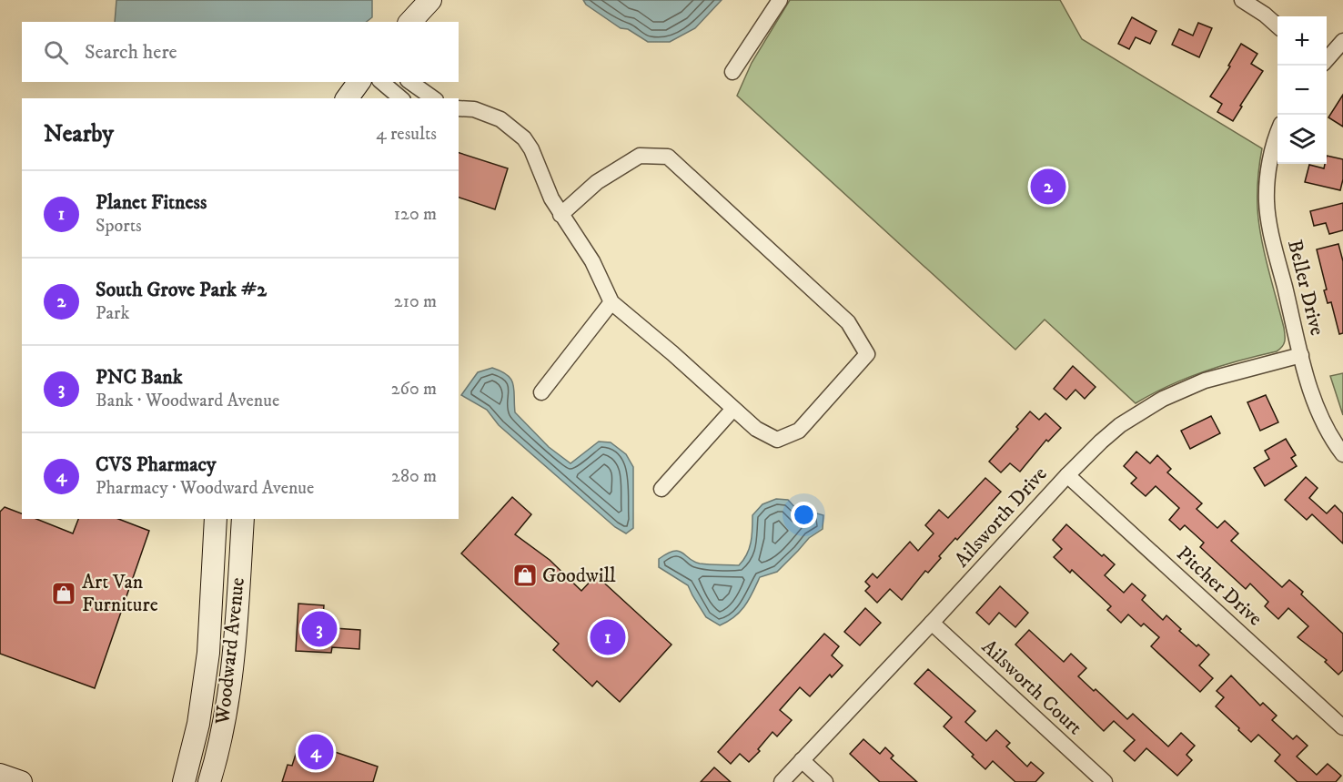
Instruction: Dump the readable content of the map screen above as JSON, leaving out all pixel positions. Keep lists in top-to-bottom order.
{
  "streets": {
    "main road": ["Woodward Avenue"],
    "street": [
      "Beller Drive",
      "Ailsworth Drive",
      "Pitcher Drive",
      "Ailsworth Court"
    ]
  },
  "crossings": [
    ["Beller Drive", "Ailsworth Drive"],
    ["Ailsworth Drive", "Pitcher Drive"],
    ["Ailsworth Drive", "Ailsworth Court"]
  ],
  "places": {
    "shop": ["Goodwill", "Art Van Furniture"]
  },
  "page": {
    "map_buttons": ["+", "−"],
    "search": "Search here",
    "heading": ["Nearby", "4 results"],
    "pins": [
      "2",
      "3",
      "1",
      "4"
    ],
    "list": [
      {
        "mark": "1",
        "name": "Planet Fitness",
        "note": "Sports",
        "value": "120 m"
      },
      {
        "mark": "2",
        "name": "South Grove Park #2",
        "note": "Park",
        "value": "210 m"
      },
      {
        "mark": "3",
        "name": "PNC Bank",
        "note": "Bank · Woodward Avenue",
        "value": "260 m"
      },
      {
        "mark": "4",
        "name": "CVS Pharmacy",
        "note": "Pharmacy · Woodward Avenue",
        "value": "280 m"
      }
    ]
  }
}
